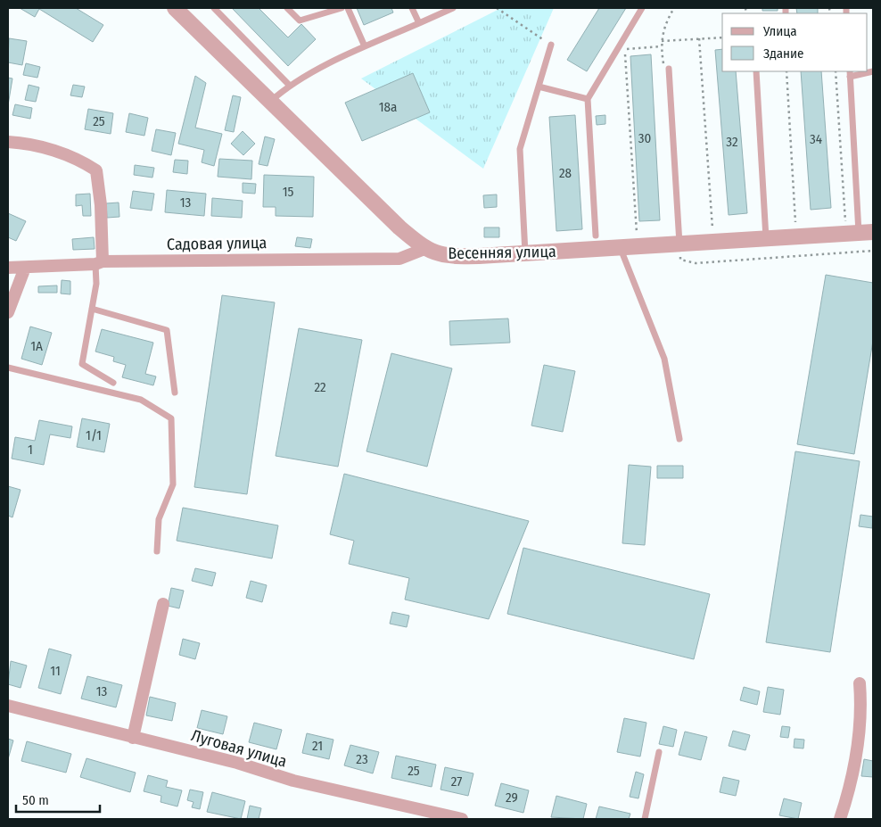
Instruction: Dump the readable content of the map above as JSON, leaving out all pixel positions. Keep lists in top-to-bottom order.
{
  "streets": {
    "street": ["Садовая улица", "Весенняя улица", "Луговая улица"]
  },
  "crossings": [
    ["Садовая улица", "Весенняя улица"]
  ],
  "house_numbers": [
    "18а",
    "25",
    "30",
    "34",
    "32",
    "28",
    "15",
    "13",
    "1А",
    "22",
    "1/1",
    "1",
    "11",
    "13",
    "21",
    "23",
    "25",
    "27",
    "29"
  ],
  "legend": ["Улица", "Здание"],
  "scale_bar": "50 m"
}
